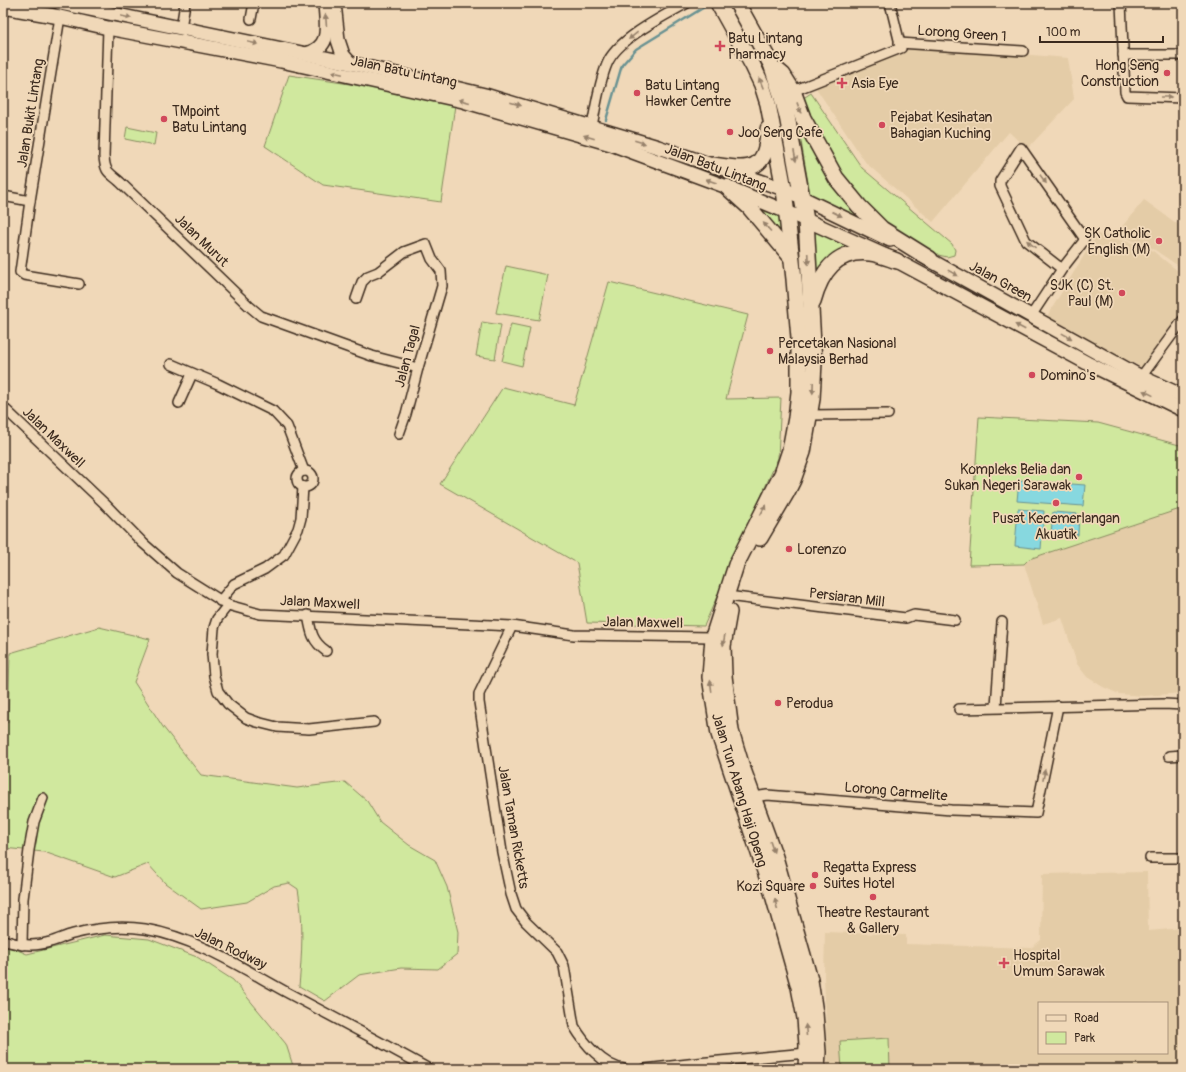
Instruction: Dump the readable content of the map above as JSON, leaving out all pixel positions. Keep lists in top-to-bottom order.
{
  "streets": {
    "main road": ["Jalan Batu Lintang", "Jalan Green", "Jalan Tun Abang Haji Openg"],
    "street": [
      "Lorong Green 1",
      "Jalan Bukit Lintang",
      "Jalan Murut",
      "Jalan Tagal",
      "Jalan Maxwell",
      "Persiaran Mill",
      "Lorong Carmelite",
      "Jalan Taman Ricketts",
      "Jalan Rodway"
    ]
  },
  "crossings": [
    ["Jalan Batu Lintang", "Jalan Bukit Lintang"],
    ["Jalan Batu Lintang", "Jalan Murut"],
    ["Jalan Batu Lintang", "Jalan Green"],
    ["Jalan Batu Lintang", "Jalan Tun Abang Haji Openg"],
    ["Jalan Murut", "Jalan Tagal"],
    ["Jalan Green", "Jalan Tun Abang Haji Openg"],
    ["Jalan Maxwell", "Jalan Tun Abang Haji Openg"],
    ["Jalan Maxwell", "Jalan Taman Ricketts"],
    ["Persiaran Mill", "Jalan Tun Abang Haji Openg"],
    ["Jalan Tun Abang Haji Openg", "Lorong Carmelite"]
  ],
  "one_way": ["Lorong Carmelite"],
  "places": {
    "health": ["Batu Lintang Pharmacy", "Asia Eye", "Hospital Umum Sarawak"],
    "other": [
      "Hong Seng Construction",
      "Batu Lintang Hawker Centre",
      "TMpoint Batu Lintang",
      "Pejabat Kesihatan Bahagian Kuching",
      "Joo Seng Cafe",
      "SK Catholic English (M)",
      "SJK (C) St. Paul (M)",
      "Percetakan Nasional Malaysia Berhad",
      "Domino's",
      "Kompleks Belia dan Sukan Negeri Sarawak",
      "Pusat Kecemerlangan Akuatik",
      "Lorenzo",
      "Perodua",
      "Regatta Express Suites Hotel",
      "Kozi Square",
      "Theatre Restaurant & Gallery"
    ]
  },
  "legend": ["Road", "Park"],
  "scale_bar": "100 m"
}
